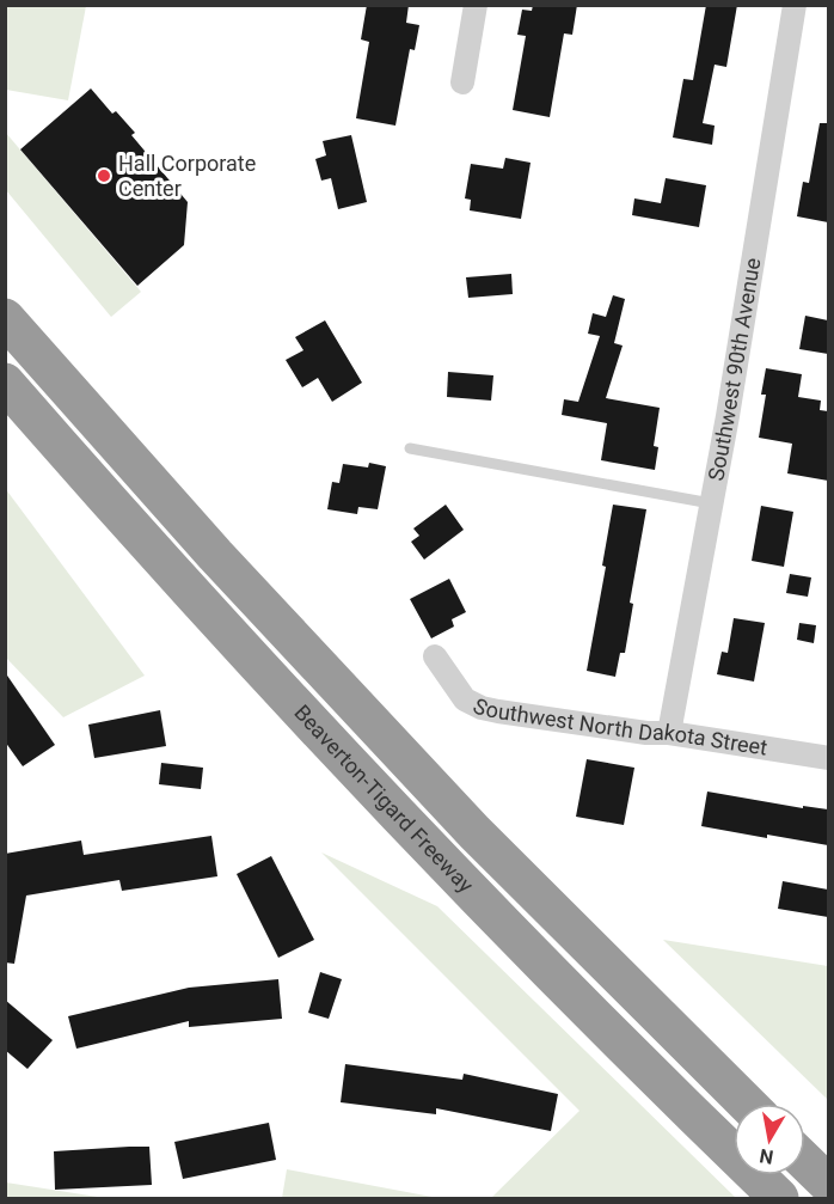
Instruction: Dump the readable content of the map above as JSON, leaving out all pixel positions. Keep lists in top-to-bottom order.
{
  "streets": {
    "highway": ["Beaverton-Tigard Freeway"],
    "street": ["Southwest 90th Avenue", "Southwest North Dakota Street"]
  },
  "crossings": [
    ["Southwest 90th Avenue", "Southwest North Dakota Street"]
  ],
  "places": ["Hall Corporate Center"],
  "north": "bottom"
}
